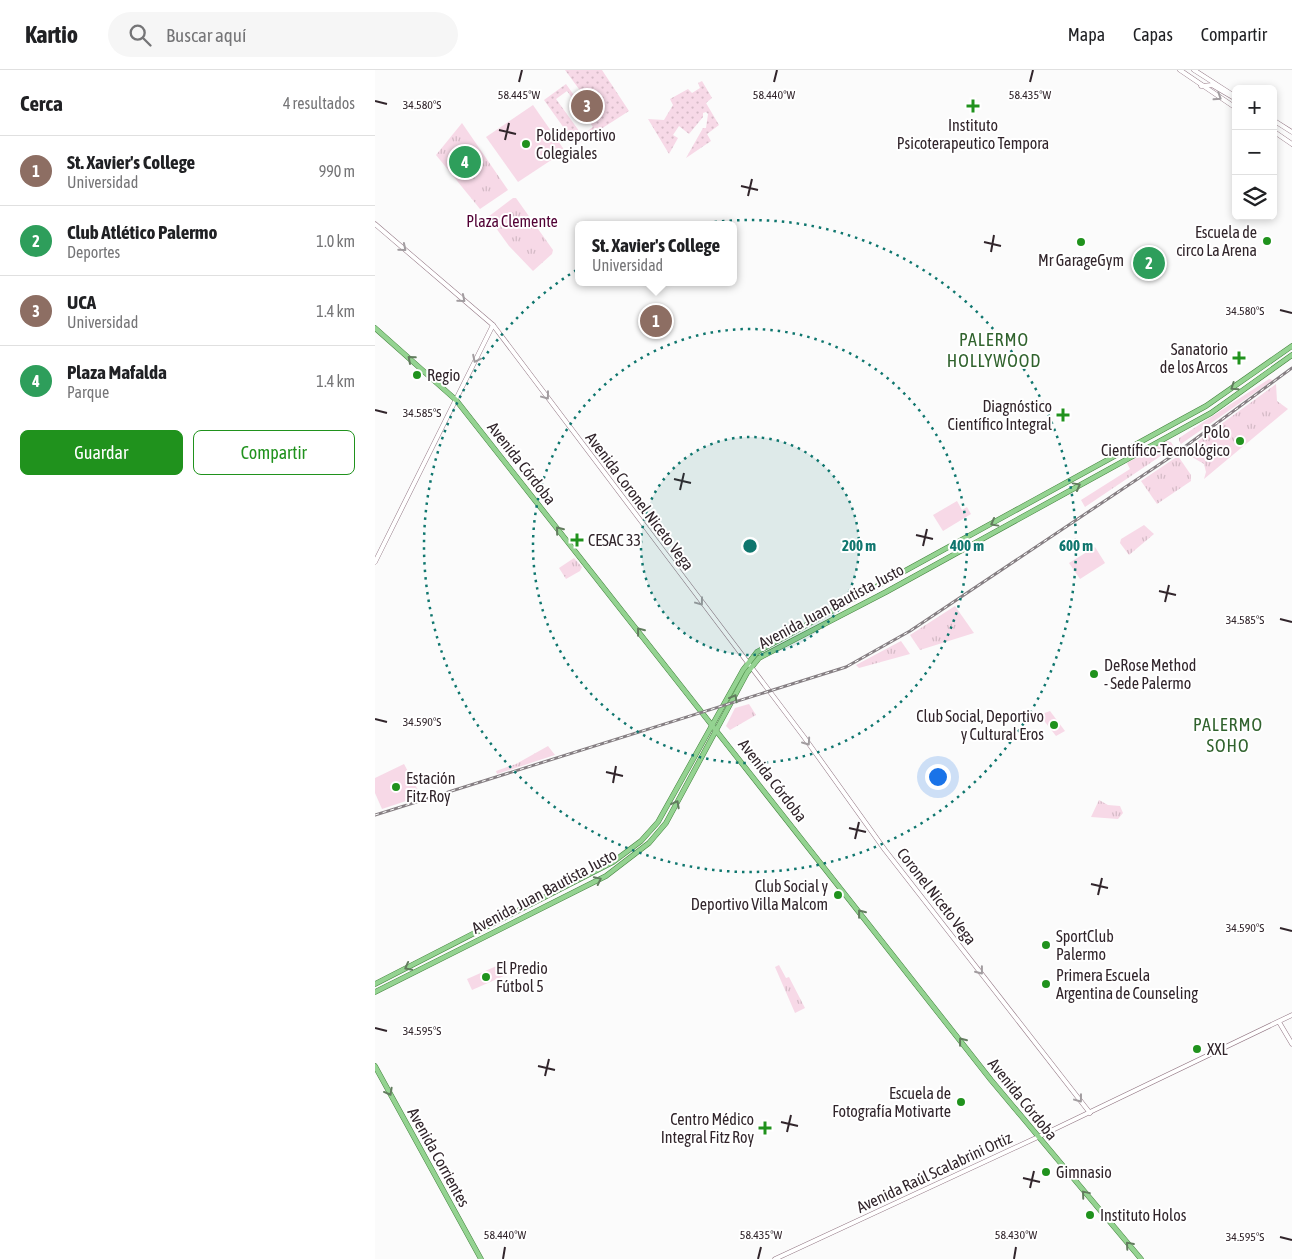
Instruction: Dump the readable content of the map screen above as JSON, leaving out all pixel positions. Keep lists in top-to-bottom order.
{
  "streets": {
    "main road": [
      "Avenida Córdoba",
      "Avenida Coronel Niceto Vega",
      "Avenida Juan Bautista Justo",
      "Coronel Niceto Vega",
      "Avenida Corrientes",
      "Avenida Raúl Scalabrini Ortiz"
    ]
  },
  "crossings": [
    ["Avenida Córdoba", "Avenida Juan Bautista Justo"],
    ["Avenida Córdoba", "Avenida Raúl Scalabrini Ortiz"],
    ["Avenida Coronel Niceto Vega", "Avenida Juan Bautista Justo"],
    ["Avenida Coronel Niceto Vega", "Coronel Niceto Vega"],
    ["Coronel Niceto Vega", "Avenida Raúl Scalabrini Ortiz"]
  ],
  "one_way": [
    "Avenida Córdoba",
    "Avenida Coronel Niceto Vega",
    "Coronel Niceto Vega",
    "Avenida Corrientes"
  ],
  "districts": ["PALERMO HOLLYWOOD", "PALERMO SOHO"],
  "parks": ["Plaza Clemente"],
  "places": {
    "health": [
      "Instituto Psicoterapeutico Tempora",
      "Sanatorio de los Arcos",
      "Diagnóstico Científico Integral",
      "CESAC 33",
      "Centro Médico Integral Fitz Roy"
    ],
    "other": [
      "Polideportivo Colegiales",
      "Escuela de circo La Arena",
      "Mr GarageGym",
      "Regio",
      "Polo Científico-Tecnológico",
      "DeRose Method - Sede Palermo",
      "Club Social, Deportivo y Cultural Eros",
      "Estación Fitz Roy",
      "Club Social y Deportivo Villa Malcom",
      "SportClub Palermo",
      "El Predio Fútbol 5",
      "Primera Escuela Argentina de Counseling",
      "XXL",
      "Escuela de Fotografía Motivarte",
      "Gimnasio",
      "Instituto Holos"
    ]
  },
  "page": {
    "header": "Kartio",
    "search": "Buscar aquí",
    "nav": ["Mapa", "Capas", "Compartir"],
    "heading": ["Cerca", "4 resultados"],
    "map_buttons": ["+", "−"],
    "pins": [
      "3",
      "4",
      "2",
      "1"
    ],
    "list": [
      {
        "mark": "1",
        "name": "St. Xavier's College",
        "note": "Universidad",
        "value": "990 m"
      },
      {
        "mark": "2",
        "name": "Club Atlético Palermo",
        "note": "Deportes",
        "value": "1.0 km"
      },
      {
        "mark": "3",
        "name": "UCA",
        "note": "Universidad",
        "value": "1.4 km"
      },
      {
        "mark": "4",
        "name": "Plaza Mafalda",
        "note": "Parque",
        "value": "1.4 km"
      }
    ],
    "popup": ["St. Xavier's College", "Universidad"],
    "buttons": ["Guardar", "Compartir"]
  },
  "coordinates": [
    "58.440°W",
    "58.435°W",
    "58.445°W",
    "34.580°S",
    "34.585°S",
    "34.590°S",
    "34.595°S",
    "58.430°W"
  ],
  "rings": ["200 m", "400 m", "600 m"]
}
